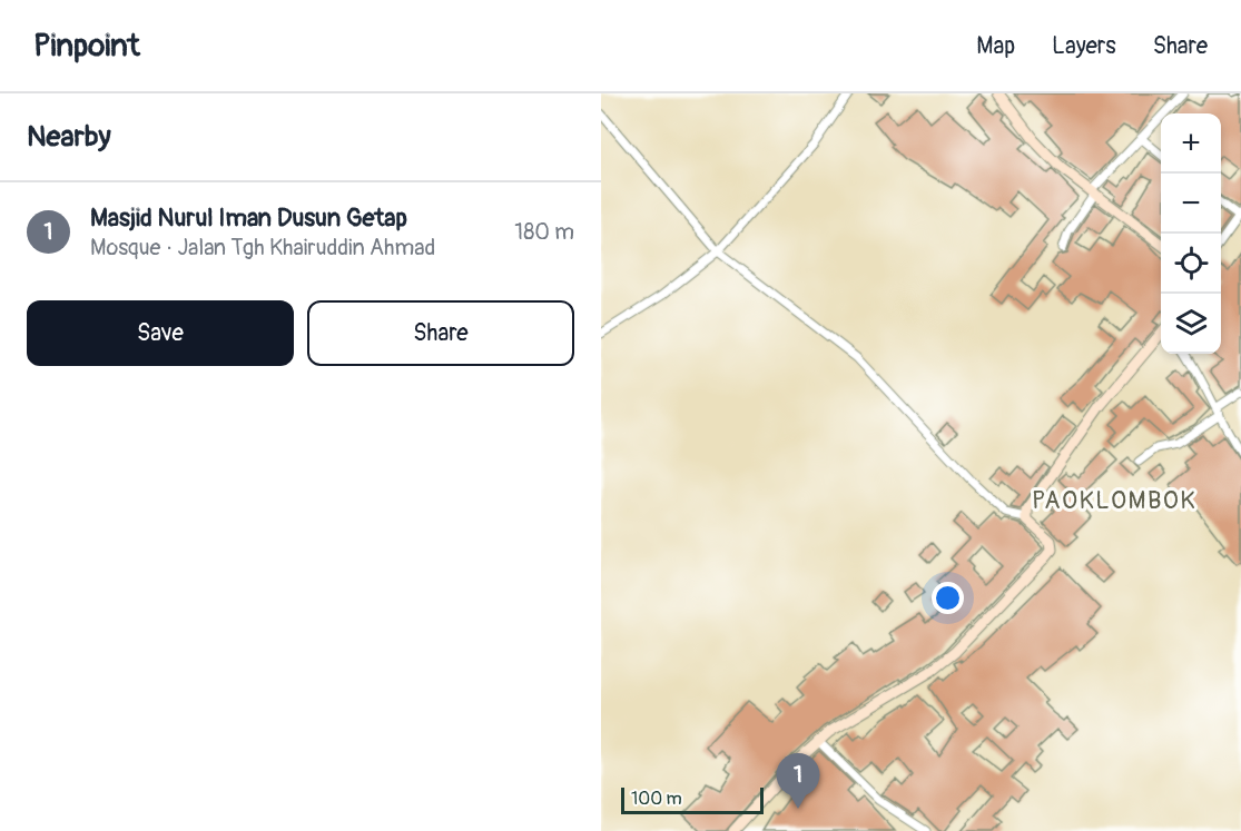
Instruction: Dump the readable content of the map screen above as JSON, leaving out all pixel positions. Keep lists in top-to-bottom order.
{
  "districts": ["PAOKLOMBOK"],
  "scale_bar": "100 m",
  "page": {
    "header": "Pinpoint",
    "nav": ["Map", "Layers", "Share"],
    "heading": "Nearby",
    "map_buttons": ["+", "−"],
    "list": [
      {
        "mark": "1",
        "name": "Masjid Nurul Iman Dusun Getap",
        "note": "Mosque · Jalan Tgh Khairuddin Ahmad",
        "value": "180 m"
      }
    ],
    "buttons": ["Save", "Share"],
    "pins": "1",
    "scale": "100 m"
  }
}
